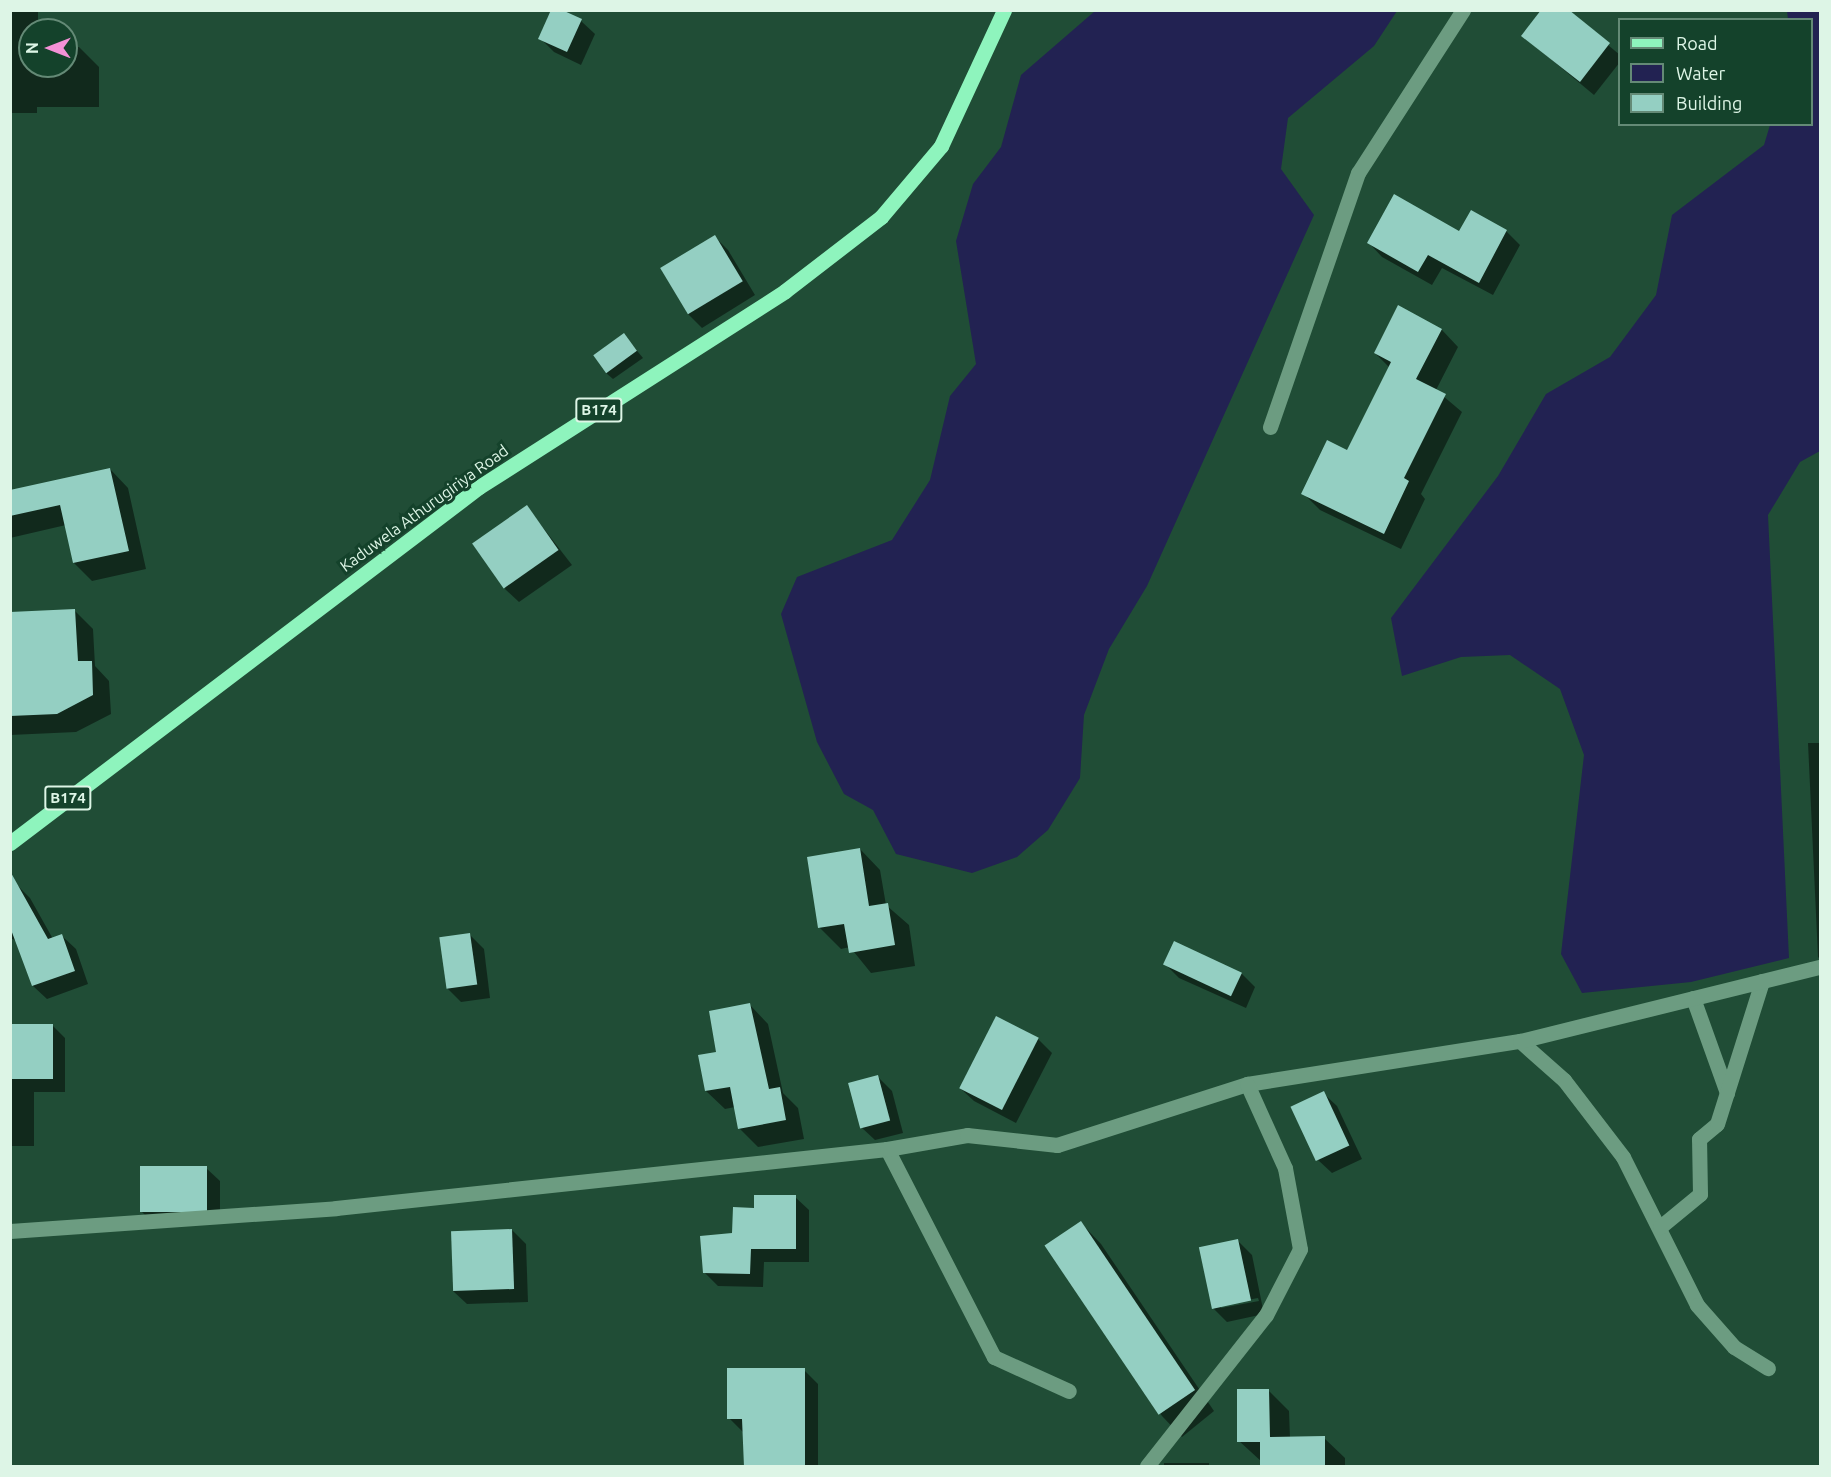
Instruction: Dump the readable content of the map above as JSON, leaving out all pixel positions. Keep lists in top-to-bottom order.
{
  "streets": {
    "main road": ["B174", "Kaduwela Athurugiriya Road"]
  },
  "legend": ["Road", "Water", "Building"],
  "north": "left"
}
